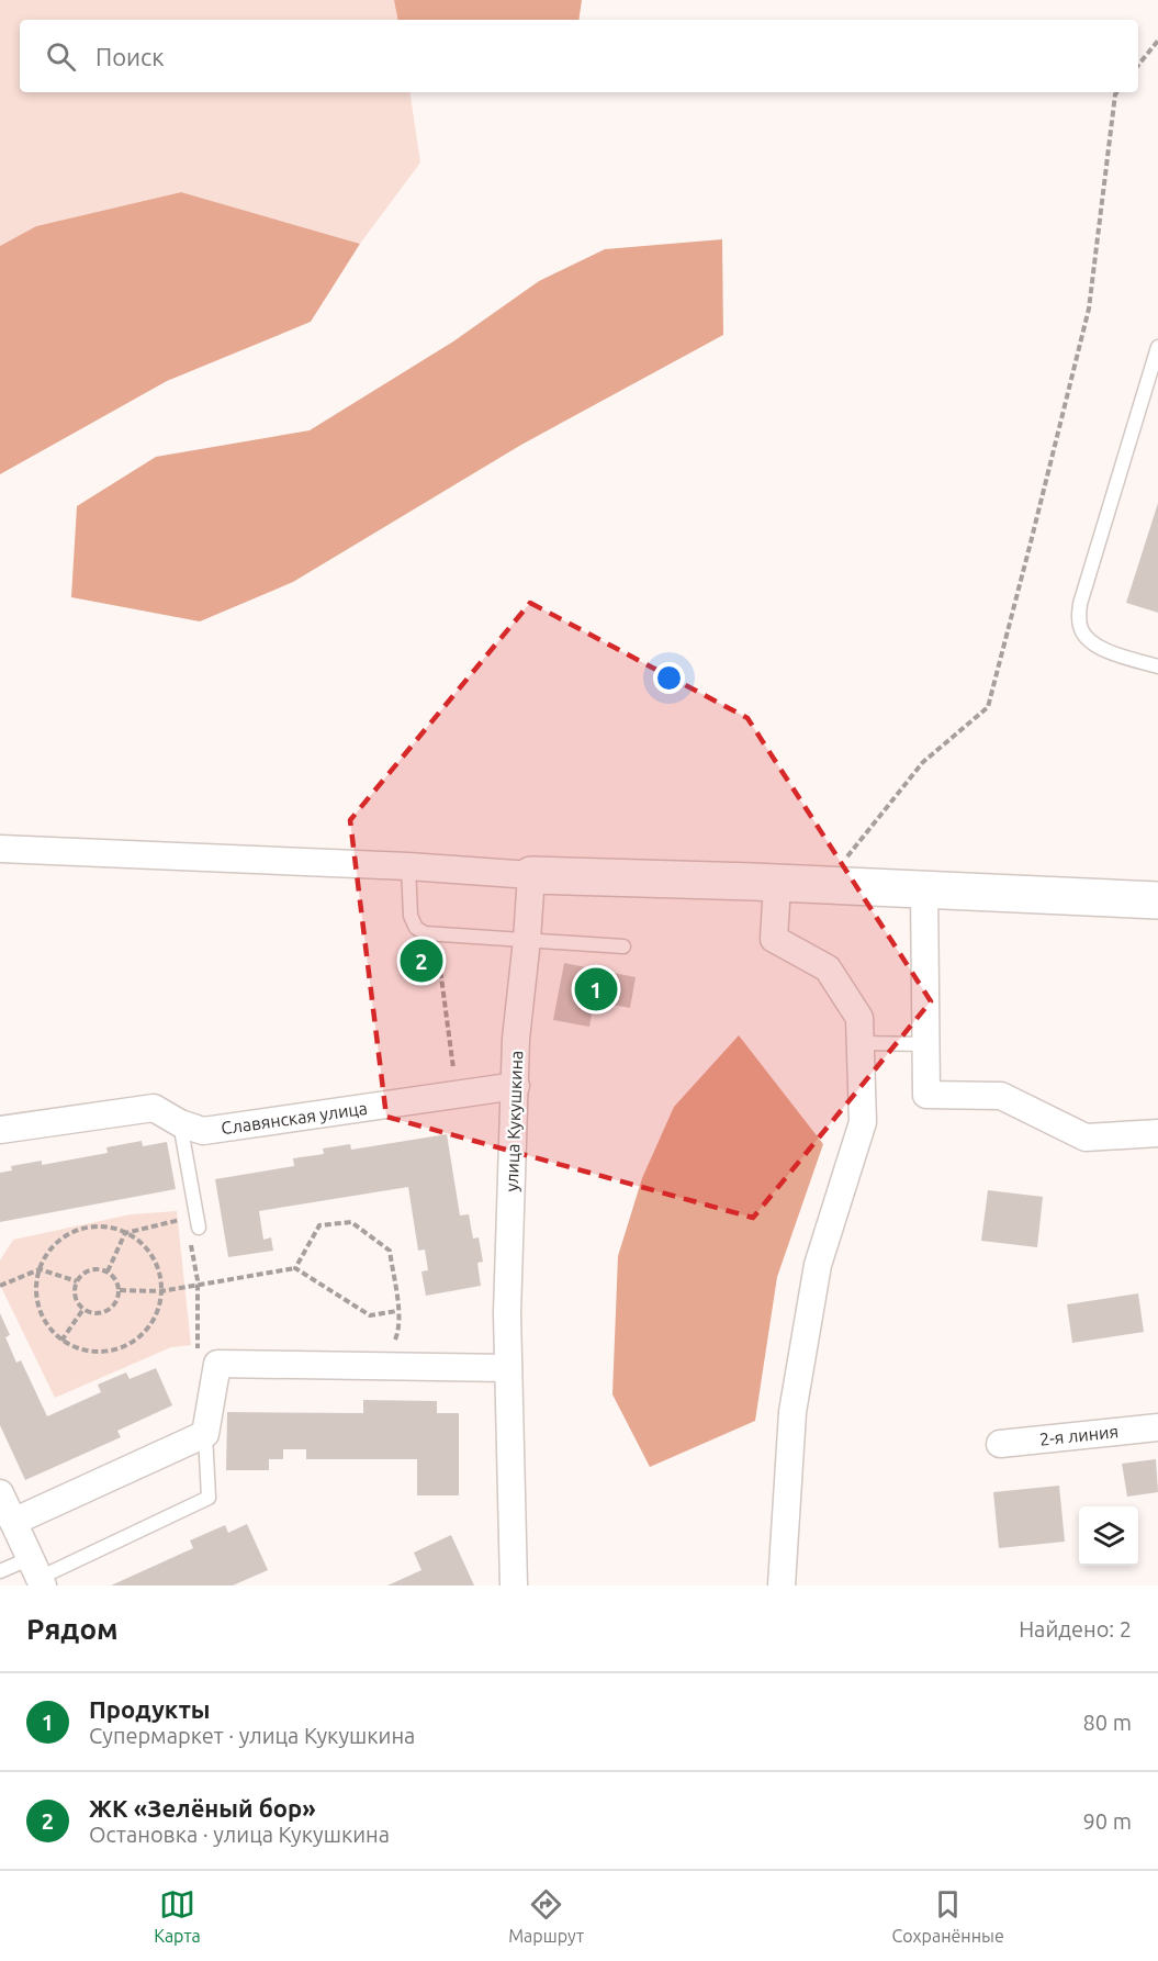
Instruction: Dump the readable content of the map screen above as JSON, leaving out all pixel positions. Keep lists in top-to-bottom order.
{
  "streets": {
    "street": ["Славянская улица", "улица Кукушкина", "2-я линия"]
  },
  "crossings": [
    ["Славянская улица", "улица Кукушкина"]
  ],
  "page": {
    "search": "Поиск",
    "pins": ["2", "1"],
    "heading": ["Рядом", "Найдено: 2"],
    "list": [
      {
        "mark": "1",
        "name": "Продукты",
        "note": "Супермаркет · улица Кукушкина",
        "value": "80 m"
      },
      {
        "mark": "2",
        "name": "ЖК «Зелёный бор»",
        "note": "Остановка · улица Кукушкина",
        "value": "90 m"
      }
    ],
    "nav": ["Карта", "Маршрут", "Сохранённые"]
  }
}
